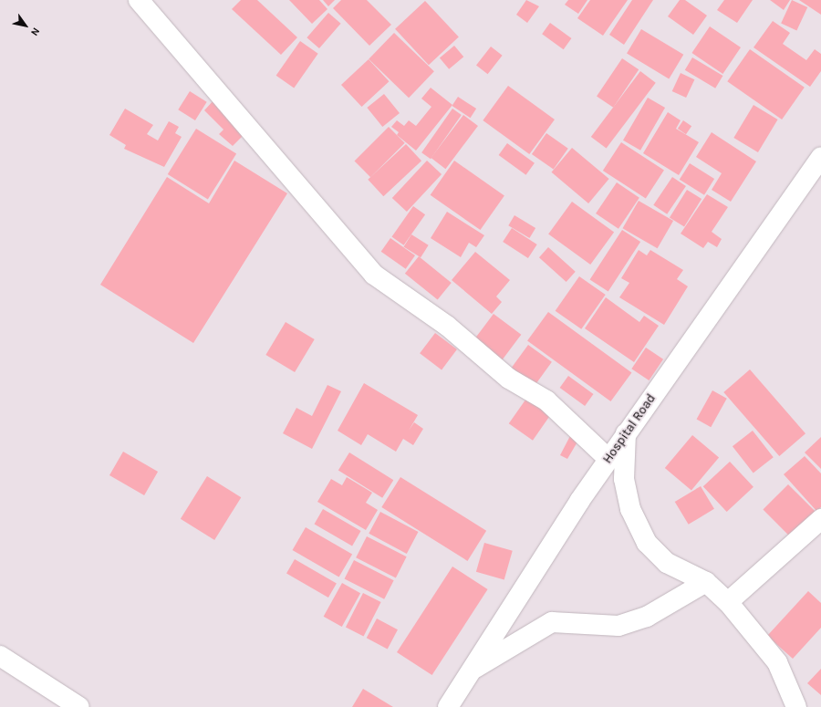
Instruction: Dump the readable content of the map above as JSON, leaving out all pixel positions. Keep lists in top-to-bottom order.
{
  "streets": {
    "street": ["Hospital Road"]
  },
  "north": "bottom right"
}
